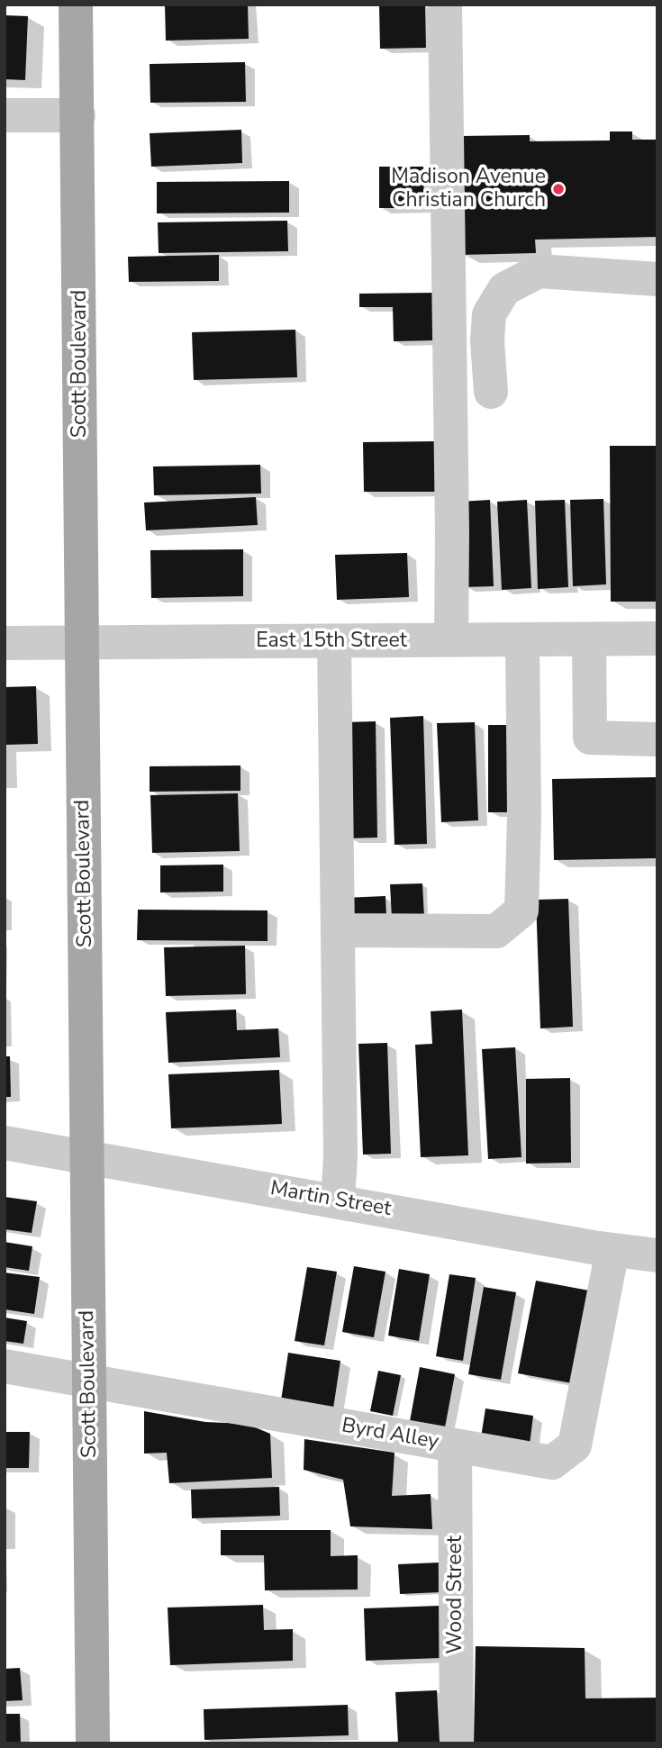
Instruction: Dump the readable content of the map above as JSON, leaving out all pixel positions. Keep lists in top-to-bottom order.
{
  "streets": {
    "main road": ["Scott Boulevard"],
    "street": [
      "East 15th Street",
      "Martin Street",
      "Byrd Alley",
      "Wood Street"
    ]
  },
  "crossings": [
    ["Scott Boulevard", "East 15th Street"],
    ["Scott Boulevard", "Martin Street"],
    ["Scott Boulevard", "Byrd Alley"],
    ["Martin Street", "Byrd Alley"],
    ["Byrd Alley", "Wood Street"]
  ],
  "places": ["Madison Avenue Christian Church"]
}
